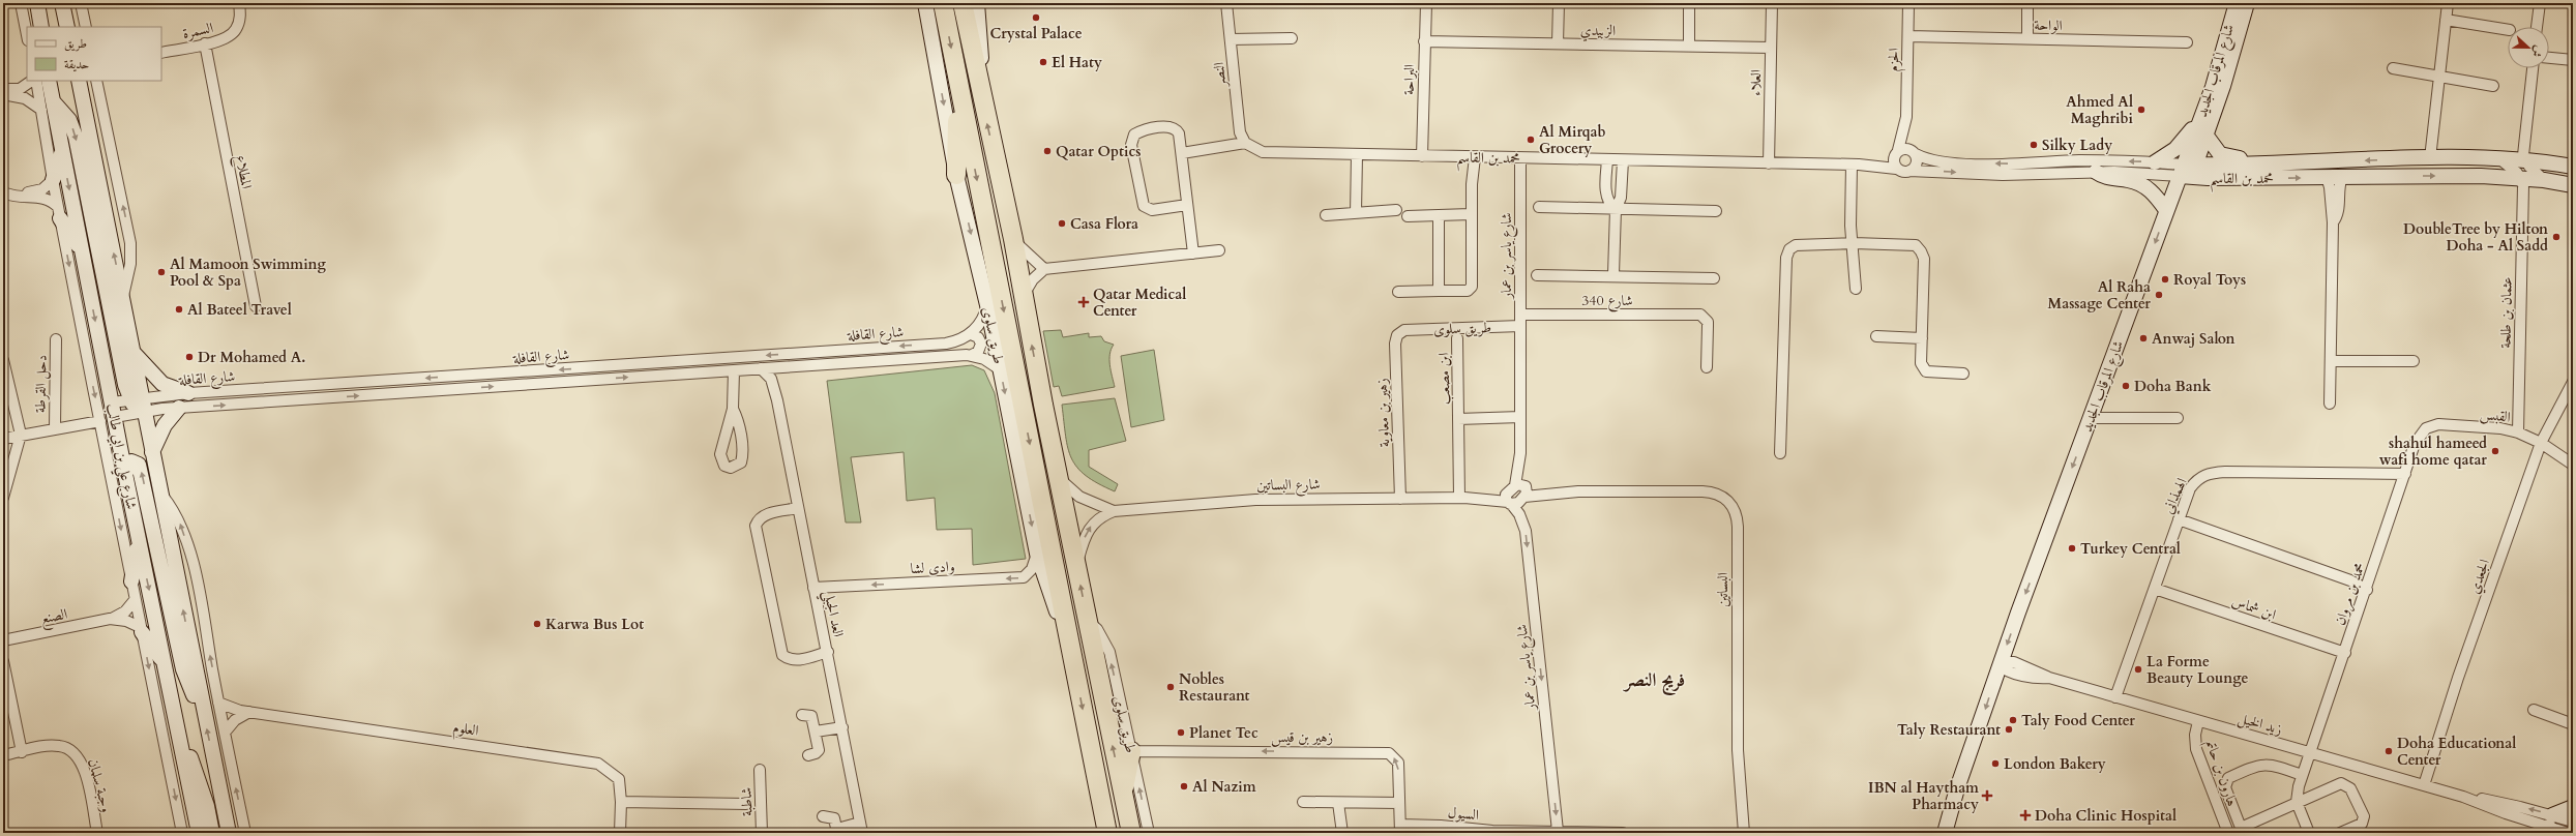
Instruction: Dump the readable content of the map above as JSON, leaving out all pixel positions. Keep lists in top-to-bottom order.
{
  "streets": {
    "highway": ["طريق سلوى"],
    "main road": ["شارع المرقاب الجديد", "محمد بن القاسم", "شارع علي بن ابي طالب"],
    "street": [
      "الواحة",
      "السمرة",
      "الزبيدي",
      "الحزم",
      "النصر",
      "البراحة",
      "العلاء",
      "المطلاع",
      "شارع ياسر بن عمار",
      "شارع 340",
      "عثمان بن طلحة",
      "شارع القافلة",
      "ابن مصعب",
      "دحل القرطة",
      "زهير بن معاوية",
      "القبس",
      "شارع البساتين",
      "الهمذاني",
      "وادى لشا",
      "الجعدي",
      "البساتين",
      "محمد بن مروان",
      "ابن شماس",
      "العد الجبلي",
      "الصنع",
      "زيد الخيل",
      "العلوم",
      "زهير بن قيس",
      "هارون بن حاتم",
      "وجبة سلمان",
      "شاطبة",
      "السيول"
    ]
  },
  "crossings": [
    ["الواحة", "الحزم"],
    ["السمرة", "المطلاع"],
    ["الزبيدي", "البراحة"],
    ["الزبيدي", "العلاء"],
    ["الحزم", "محمد بن القاسم"],
    ["شارع المرقاب الجديد", "محمد بن القاسم"],
    ["شارع المرقاب الجديد", "زيد الخيل"],
    ["النصر", "محمد بن القاسم"],
    ["البراحة", "محمد بن القاسم"],
    ["العلاء", "محمد بن القاسم"],
    ["محمد بن القاسم", "شارع ياسر بن عمار"],
    ["محمد بن القاسم", "عثمان بن طلحة"],
    ["شارع ياسر بن عمار", "شارع 340"],
    ["شارع ياسر بن عمار", "طريق سلوى"],
    ["شارع ياسر بن عمار", "ابن مصعب"],
    ["شارع ياسر بن عمار", "شارع البساتين"],
    ["شارع ياسر بن عمار", "البساتين"],
    ["شارع ياسر بن عمار", "السيول"],
    ["شارع 340", "طريق سلوى"],
    ["عثمان بن طلحة", "القبس"],
    ["طريق سلوى", "شارع القافلة"],
    ["طريق سلوى", "زهير بن معاوية"],
    ["طريق سلوى", "شارع البساتين"],
    ["طريق سلوى", "وادى لشا"],
    ["طريق سلوى", "زهير بن قيس"],
    ["شارع القافلة", "شارع علي بن ابي طالب"],
    ["شارع القافلة", "العد الجبلي"],
    ["ابن مصعب", "شارع البساتين"],
    ["دحل القرطة", "شارع علي بن ابي طالب"],
    ["زهير بن معاوية", "شارع البساتين"],
    ["القبس", "الجعدي"],
    ["القبس", "محمد بن مروان"],
    ["شارع علي بن ابي طالب", "الصنع"],
    ["شارع علي بن ابي طالب", "العلوم"],
    ["شارع البساتين", "البساتين"],
    ["الهمذاني", "محمد بن مروان"],
    ["الهمذاني", "ابن شماس"],
    ["الهمذاني", "زيد الخيل"],
    ["وادى لشا", "العد الجبلي"],
    ["الجعدي", "زيد الخيل"],
    ["محمد بن مروان", "ابن شماس"],
    ["محمد بن مروان", "زيد الخيل"],
    ["زيد الخيل", "هارون بن حاتم"],
    ["زهير بن قيس", "السيول"]
  ],
  "one_way": ["شارع المرقاب الجديد", "شارع ياسر بن عمار", "وادى لشا"],
  "districts": ["فريج النصر"],
  "places": {
    "other": [
      "Crystal Palace",
      "El Haty",
      "Ahmed Al Maghribi",
      "Al Mirqab Grocery",
      "Silky Lady",
      "Qatar Optics",
      "Casa Flora",
      "DoubleTree by Hilton Doha - Al Sadd",
      "Al Mamoon Swimming Pool & Spa",
      "Royal Toys",
      "Al Raha Massage Center",
      "Al Bateel Travel",
      "Anwaj Salon",
      "Dr Mohamed A.",
      "Doha Bank",
      "shahul hameed wafi home qatar",
      "Turkey Central",
      "Karwa Bus Lot",
      "La Forme Beauty Lounge",
      "Nobles Restaurant",
      "Taly Food Center",
      "Taly Restaurant",
      "Planet Tec",
      "Doha Educational Center",
      "London Bakery",
      "Al Nazim"
    ],
    "health": ["Qatar Medical Center", "IBN al Haytham Pharmacy", "Doha Clinic Hospital"]
  },
  "legend": ["طريق", "حديقة"],
  "north": "right"
}
